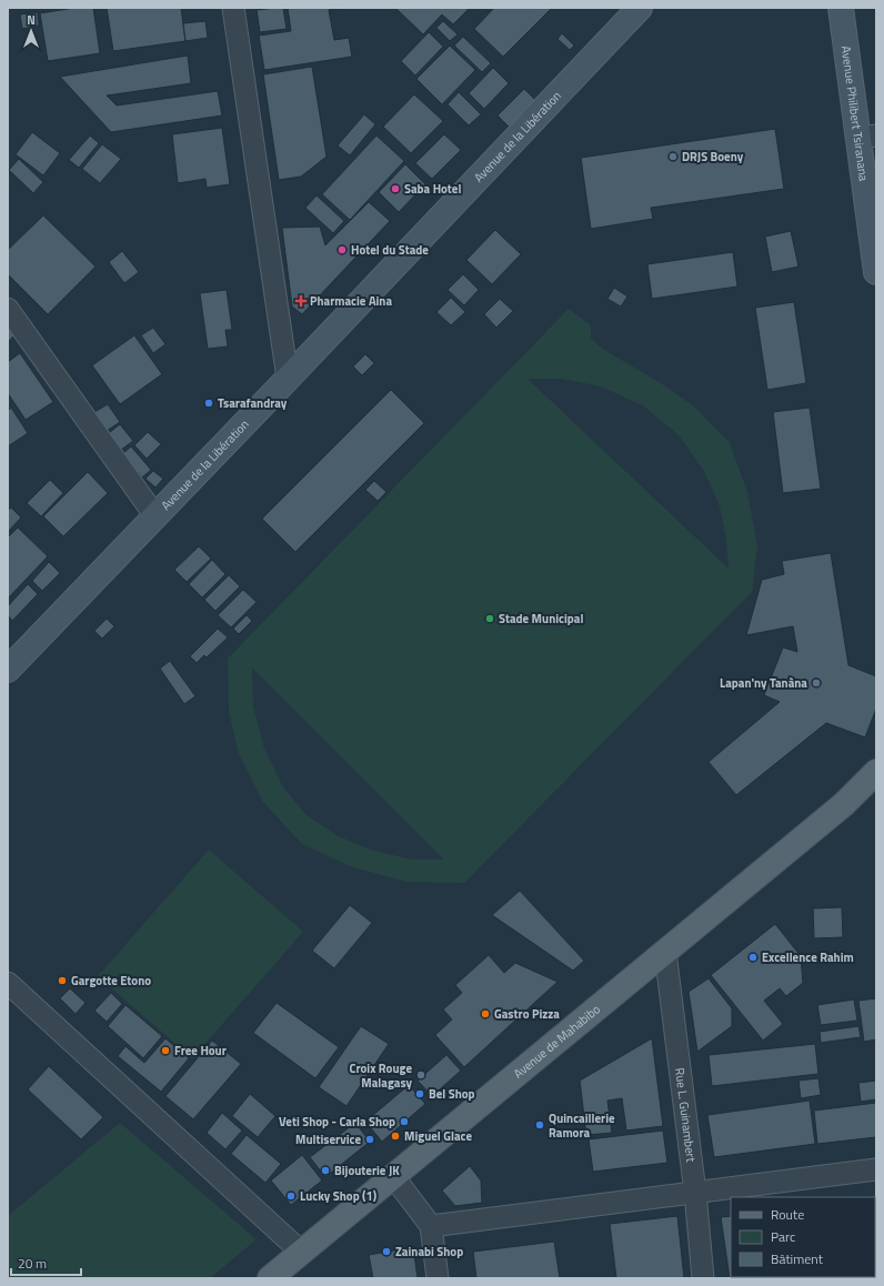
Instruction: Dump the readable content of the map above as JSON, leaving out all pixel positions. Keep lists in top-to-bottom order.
{
  "streets": {
    "main road": ["Avenue Philibert Tsiranana", "Avenue de la Libération", "Avenue de Mahabibo"],
    "street": ["Rue L. Guinambert"]
  },
  "crossings": [
    ["Avenue de Mahabibo", "Rue L. Guinambert"]
  ],
  "places": {
    "other": [
      "DRJS Boeny",
      "Saba Hotel",
      "Hotel du Stade",
      "Tsarafandray",
      "Stade Municipal",
      "Lapan'ny Tanàna",
      "Excellence Rahim",
      "Gargotte Etono",
      "Gastro Pizza",
      "Free Hour",
      "Croix Rouge Malagasy",
      "Bel Shop",
      "Veti Shop - Carla Shop",
      "Quincaillerie Ramora",
      "Miguel Glace",
      "Multiservice",
      "Bijouterie JK",
      "Lucky Shop (1)",
      "Zainabi Shop"
    ],
    "health": ["Pharmacie Aina"]
  },
  "legend": ["Route", "Parc", "Bâtiment"],
  "scale_bar": "20 m",
  "north": "top"
}
